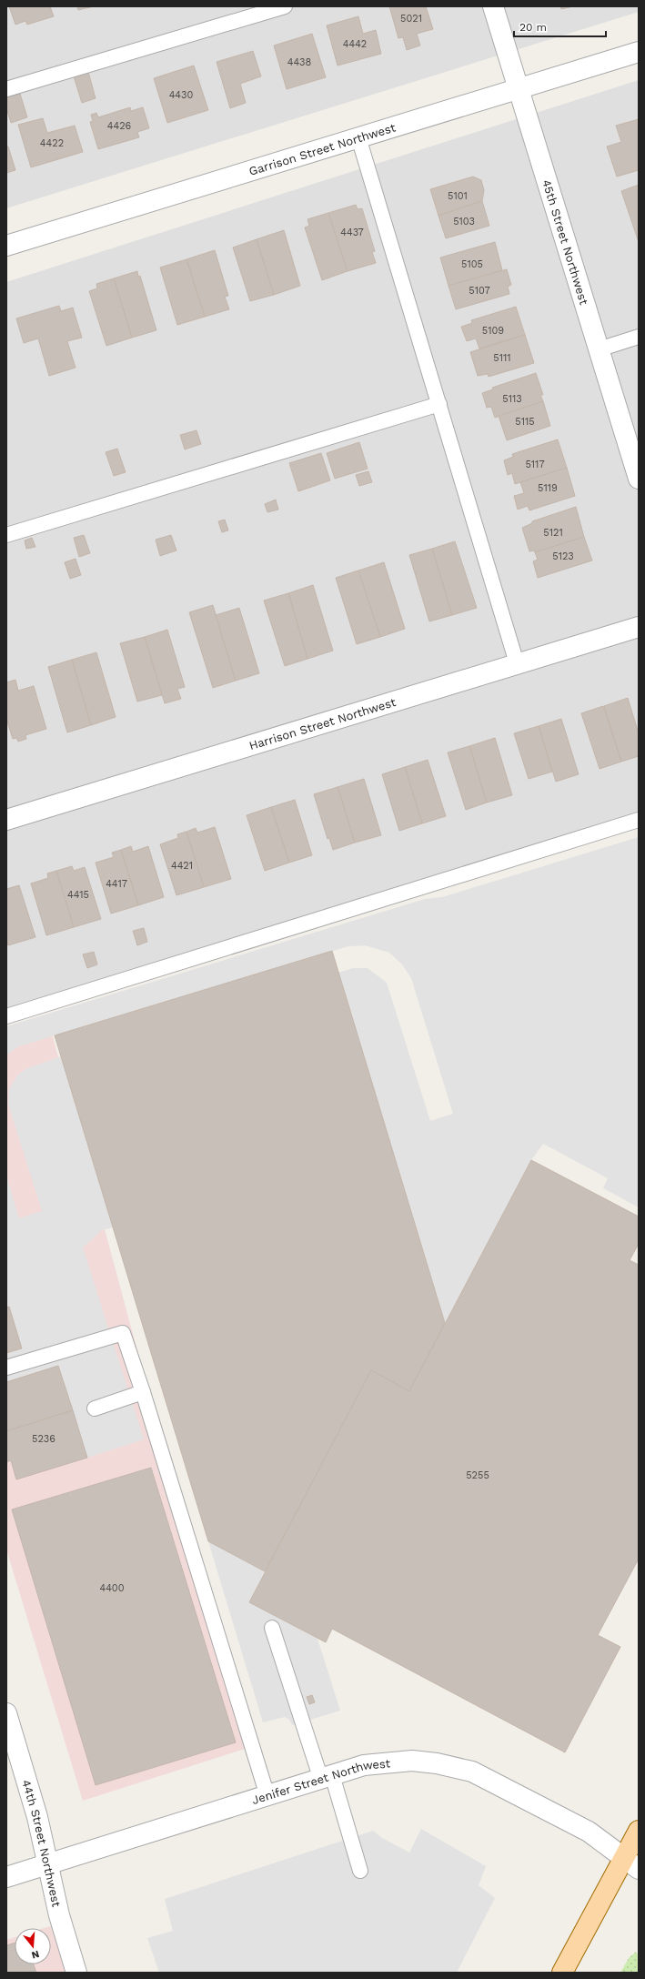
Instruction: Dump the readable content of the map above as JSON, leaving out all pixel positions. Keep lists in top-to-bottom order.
{
  "streets": {
    "street": [
      "Garrison Street Northwest",
      "45th Street Northwest",
      "Harrison Street Northwest",
      "Jenifer Street Northwest",
      "44th Street Northwest"
    ]
  },
  "crossings": [
    ["Garrison Street Northwest", "45th Street Northwest"],
    ["Jenifer Street Northwest", "44th Street Northwest"]
  ],
  "house_numbers": [
    "5021",
    "4442",
    "4438",
    "4430",
    "4426",
    "4422",
    "5101",
    "5103",
    "4437",
    "5105",
    "5107",
    "5109",
    "5111",
    "5113",
    "5115",
    "5117",
    "5119",
    "5121",
    "5123",
    "4421",
    "4417",
    "4415",
    "5236",
    "5255",
    "4400"
  ],
  "scale_bar": "20 m",
  "north": "bottom"
}
